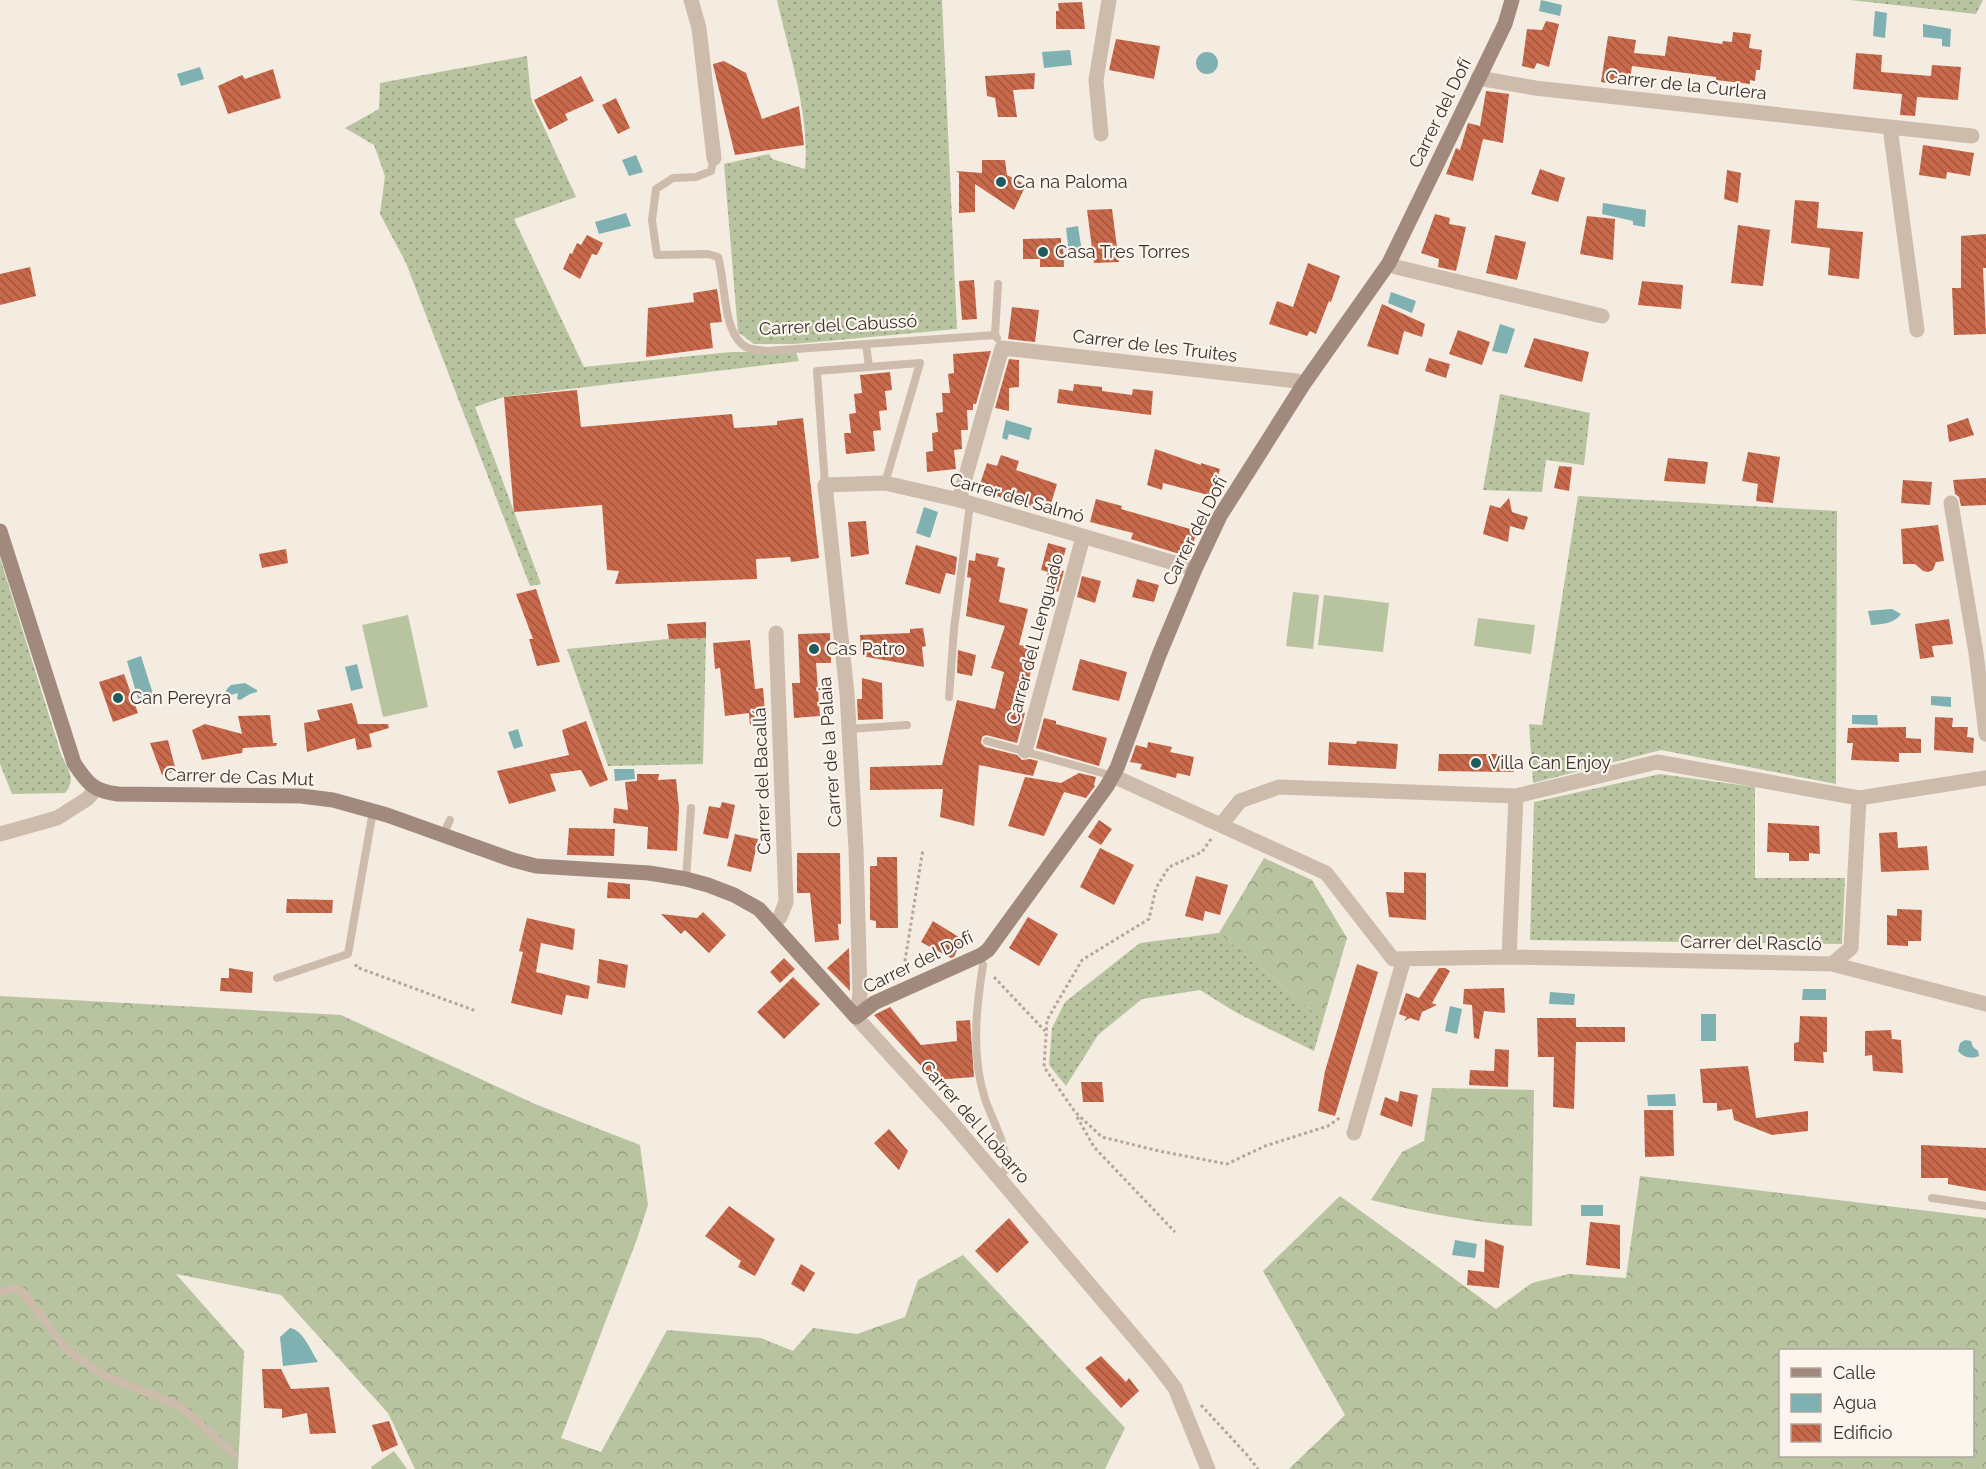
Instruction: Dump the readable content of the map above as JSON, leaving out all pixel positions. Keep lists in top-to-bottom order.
{
  "streets": {
    "street": [
      "Carrer de la Curlera",
      "Carrer del Dofí",
      "Carrer del Cabussó",
      "Carrer de les Truites",
      "Carrer del Salmó",
      "Carrer del Llenguado",
      "Carrer de la Palaia",
      "Carrer de Cas Mut",
      "Carrer del Bacallá",
      "Carrer del Rascló",
      "Carrer del Llobarro"
    ]
  },
  "crossings": [
    ["Carrer de la Curlera", "Carrer del Dofí"],
    ["Carrer del Dofí", "Carrer de les Truites"],
    ["Carrer del Dofí", "Carrer del Salmó"],
    ["Carrer del Dofí", "Carrer de la Palaia"],
    ["Carrer del Dofí", "Carrer del Llobarro"],
    ["Carrer del Cabussó", "Carrer de les Truites"],
    ["Carrer del Salmó", "Carrer del Llenguado"],
    ["Carrer del Salmó", "Carrer de la Palaia"],
    ["Carrer de la Palaia", "Carrer del Llobarro"],
    ["Carrer de Cas Mut", "Carrer del Llobarro"],
    ["Carrer del Bacallá", "Carrer del Llobarro"]
  ],
  "places": [
    "Ca na Paloma",
    "Casa Tres Torres",
    "Cas Patro",
    "Can Pereyra",
    "Villa Can Enjoy"
  ],
  "legend": ["Calle", "Agua", "Edificio"]
}
